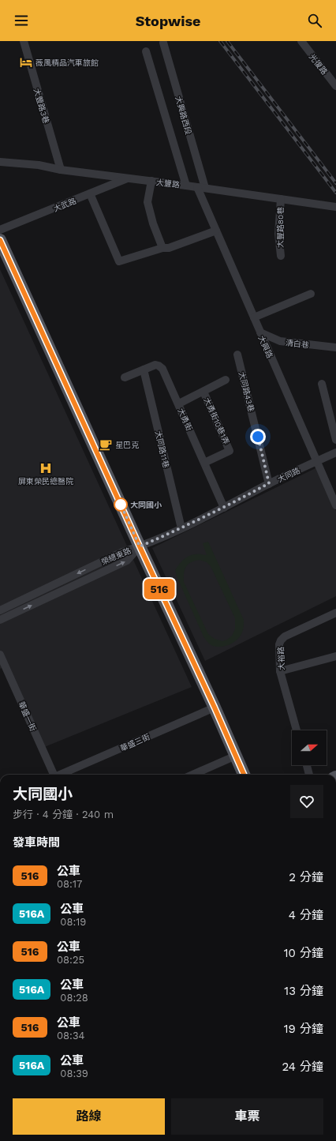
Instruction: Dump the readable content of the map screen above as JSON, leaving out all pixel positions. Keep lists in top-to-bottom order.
{
  "streets": {
    "street": [
      "光復路",
      "大豐路3巷",
      "大興路西段",
      "大豐路",
      "大武路",
      "大豐路80巷",
      "清白巷",
      "大興路",
      "大同路43巷",
      "大勇街",
      "大勇街10巷1弄",
      "大同路11巷",
      "大同路",
      "榮總東路",
      "大裕路",
      "華盛一街",
      "華盛三街"
    ]
  },
  "crossings": [
    ["大豐路3巷", "大豐路"],
    ["大興路西段", "大豐路"],
    ["大興路西段", "大興路"],
    ["大豐路", "大武路"],
    ["大豐路", "大豐路80巷"],
    ["大豐路", "大興路"],
    ["清白巷", "大興路"],
    ["大興路", "大同路"],
    ["大同路43巷", "大同路"],
    ["大勇街", "大勇街10巷1弄"],
    ["大勇街", "大同路11巷"],
    ["大勇街", "大同路"],
    ["大同路11巷", "大同路"],
    ["大同路", "榮總東路"]
  ],
  "places": {
    "hotel": ["薇風精品汽車旅館"],
    "cafe": ["星巴克"],
    "hospital": ["屏東榮民總醫院"],
    "other": ["大同國小"]
  },
  "lines": ["bus line 516"],
  "north": "right",
  "page": {
    "header": "Stopwise",
    "on_map": "516",
    "heading": [
      ["大同國小", "步行 · 4 分鐘 · 240 m"],
      "發車時間"
    ],
    "list": [
      {
        "mark": "516",
        "name": "公車",
        "note": "08:17",
        "value": "2 分鐘"
      },
      {
        "mark": "516A",
        "name": "公車",
        "note": "08:19",
        "value": "4 分鐘"
      },
      {
        "mark": "516",
        "name": "公車",
        "note": "08:25",
        "value": "10 分鐘"
      },
      {
        "mark": "516A",
        "name": "公車",
        "note": "08:28",
        "value": "13 分鐘"
      },
      {
        "mark": "516",
        "name": "公車",
        "note": "08:34",
        "value": "19 分鐘"
      },
      {
        "mark": "516A",
        "name": "公車",
        "note": "08:39",
        "value": "24 分鐘"
      }
    ],
    "buttons": ["路線", "車票"]
  }
}
